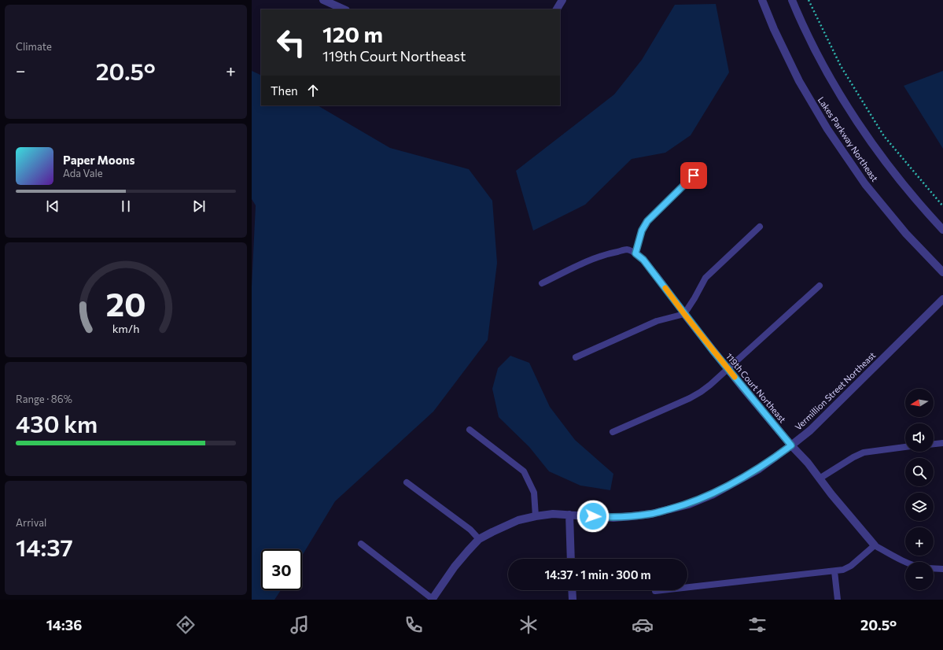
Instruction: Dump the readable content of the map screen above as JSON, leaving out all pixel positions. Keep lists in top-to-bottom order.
{
  "streets": {
    "street": ["Lakes Parkway Northeast", "119th Court Northeast", "Vermillion Street Northeast"]
  },
  "crossings": [
    ["119th Court Northeast", "Vermillion Street Northeast"]
  ],
  "north": "left",
  "page": {
    "tile": [
      "Climate",
      ["Range · 86%", "430 km"],
      ["Arrival", "14:37"]
    ],
    "turn": ["120 m", "119th Court Northeast"],
    "heat": ["−", "20.5°", "+"],
    "then": "Then",
    "song": ["Paper Moons", "Ada Vale"],
    "map_buttons": ["+", "−"],
    "limit": "30",
    "trip": "14:37 · 1 min · 300 m",
    "tabs": ["14:36", "20.5°"],
    "gauge": ["20", "km/h"]
  }
}
